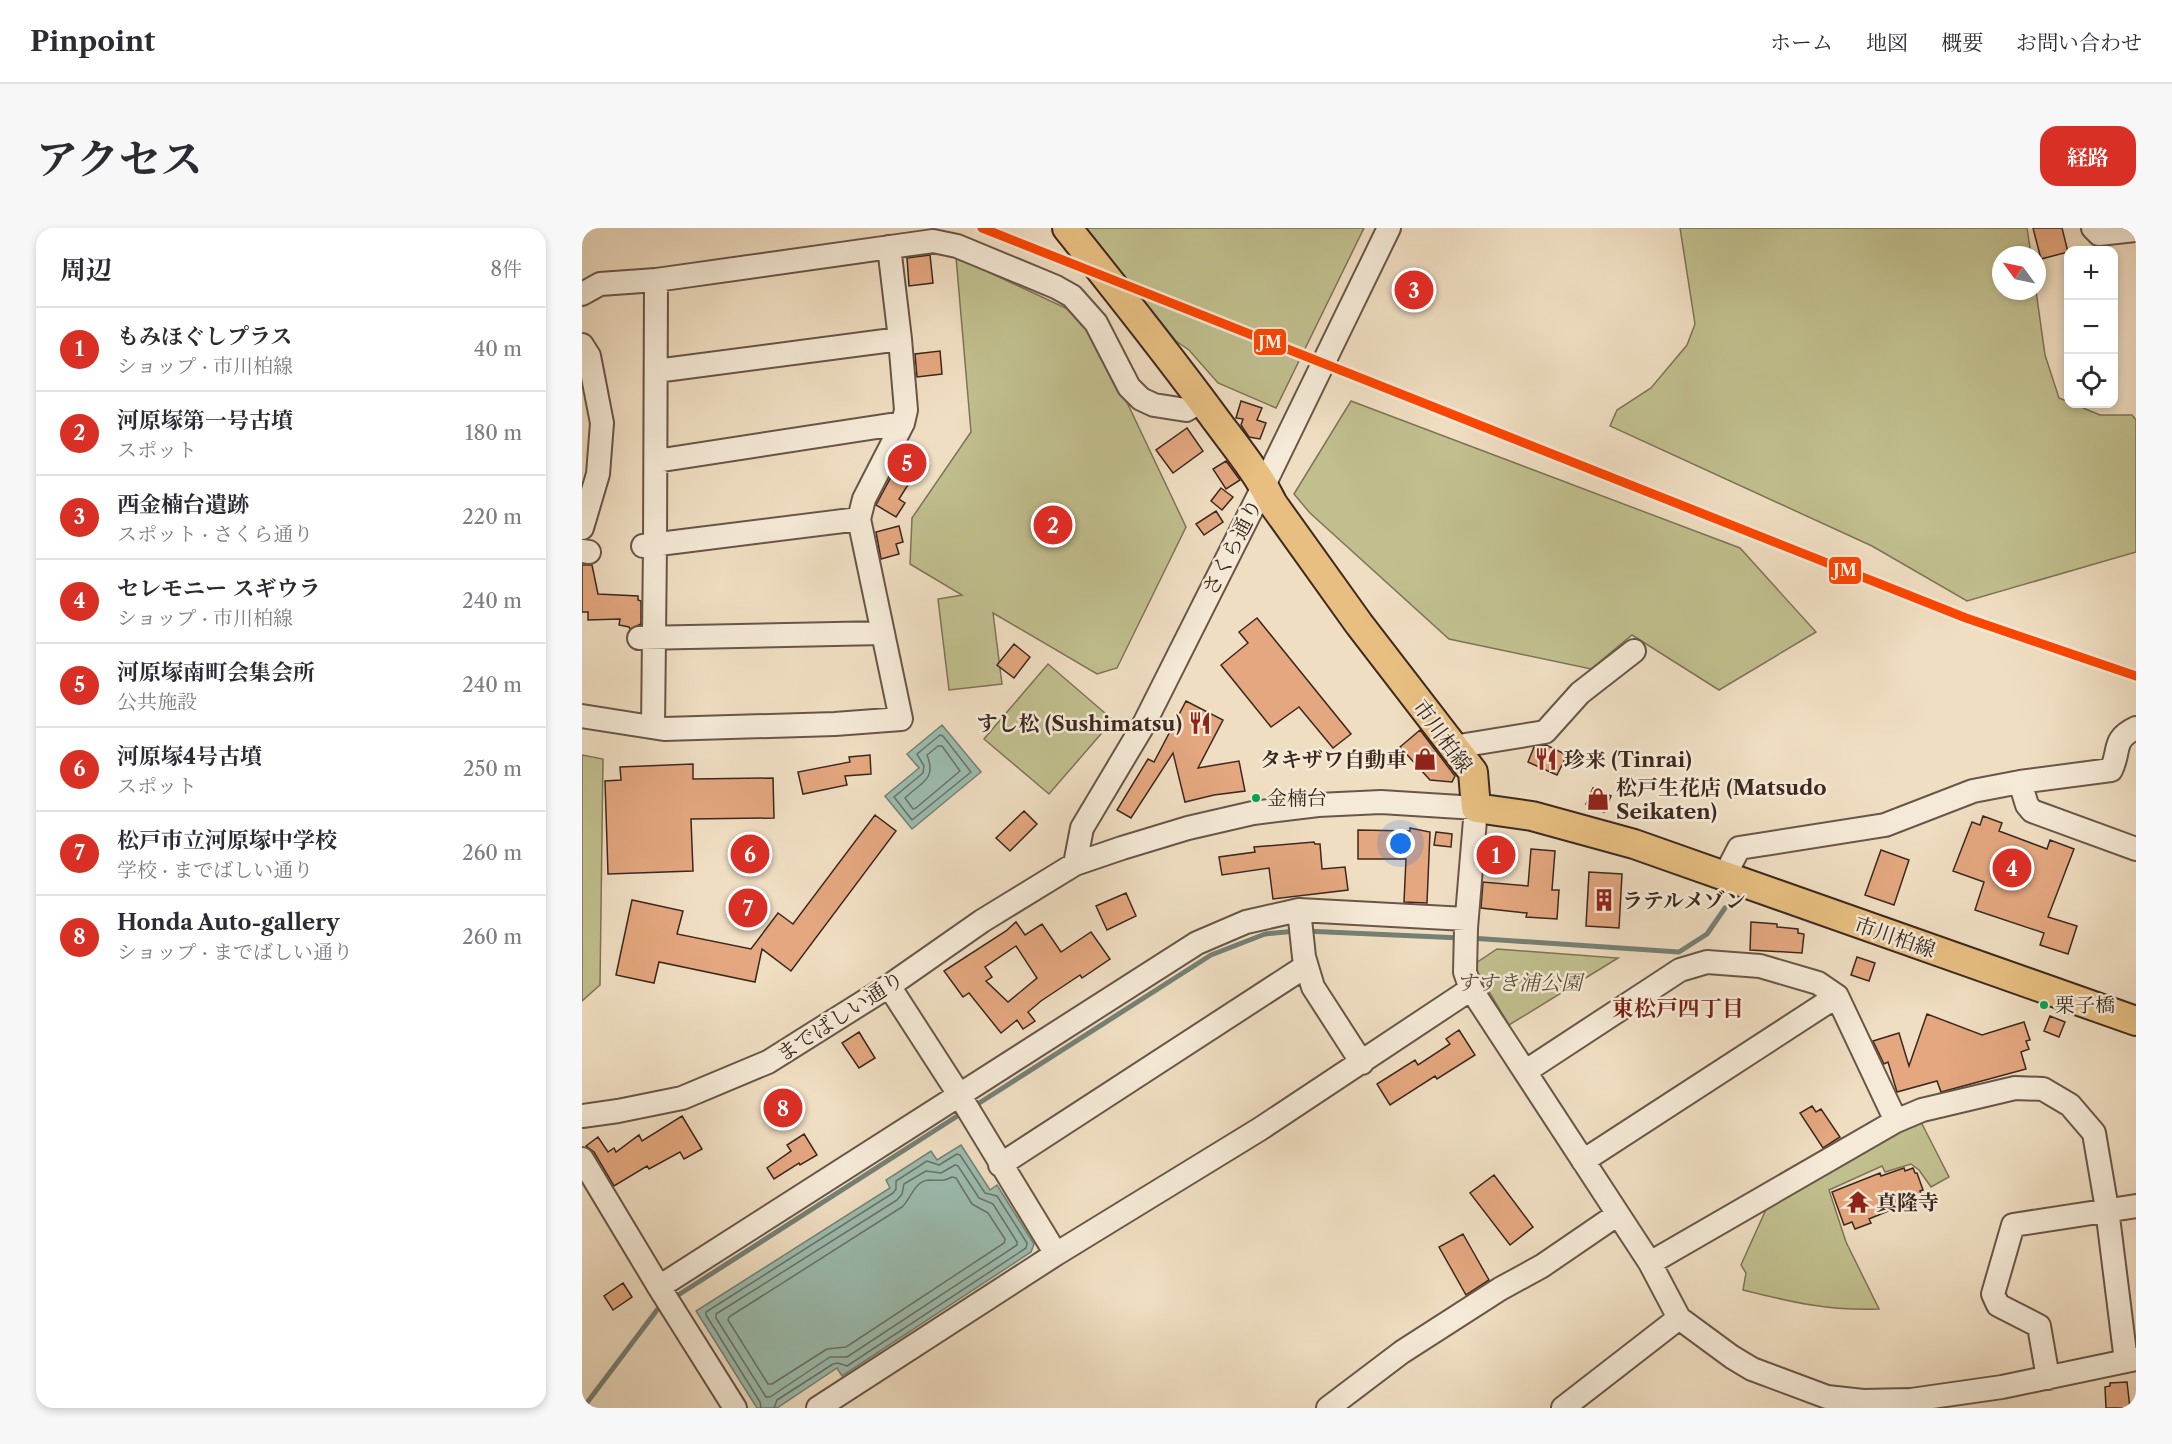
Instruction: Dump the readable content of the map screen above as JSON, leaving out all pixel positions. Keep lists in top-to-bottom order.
{
  "streets": {
    "main road": ["市川柏線"],
    "street": ["さくら通り", "までばしい通り"]
  },
  "crossings": [
    ["さくら通り", "市川柏線"],
    ["さくら通り", "までばしい通り"],
    ["市川柏線", "までばしい通り"]
  ],
  "districts": ["東松戸四丁目"],
  "parks": ["すすき浦公園"],
  "places": {
    "restaurant": ["すし松 (Sushimatsu)", "珍来 (Tinrai)"],
    "shop": ["タキザワ自動車", "松戸生花店 (Matsudo Seikaten)"],
    "other": ["金楠台", "栗子橋"],
    "building": ["ラテルメゾン"],
    "temple": ["真隆寺"]
  },
  "lines": ["transit line JM"],
  "north": "top left",
  "page": {
    "header": "Pinpoint",
    "nav": [
      "ホーム",
      "地図",
      "概要",
      "お問い合わせ"
    ],
    "title": "アクセス",
    "buttons": "経路",
    "heading": ["周辺", "8件"],
    "map_buttons": ["+", "−"],
    "pins": [
      "3",
      "5",
      "2",
      "6",
      "1",
      "4",
      "7",
      "8"
    ],
    "list": [
      {
        "mark": "1",
        "name": "もみほぐしプラス",
        "note": "ショップ · 市川柏線",
        "value": "40 m"
      },
      {
        "mark": "2",
        "name": "河原塚第一号古墳",
        "note": "スポット",
        "value": "180 m"
      },
      {
        "mark": "3",
        "name": "西金楠台遺跡",
        "note": "スポット · さくら通り",
        "value": "220 m"
      },
      {
        "mark": "4",
        "name": "セレモニー スギウラ",
        "note": "ショップ · 市川柏線",
        "value": "240 m"
      },
      {
        "mark": "5",
        "name": "河原塚南町会集会所",
        "note": "公共施設",
        "value": "240 m"
      },
      {
        "mark": "6",
        "name": "河原塚4号古墳",
        "note": "スポット",
        "value": "250 m"
      },
      {
        "mark": "7",
        "name": "松戸市立河原塚中学校",
        "note": "学校 · までばしい通り",
        "value": "260 m"
      },
      {
        "mark": "8",
        "name": "Honda Auto-gallery",
        "note": "ショップ · までばしい通り",
        "value": "260 m"
      }
    ]
  }
}
